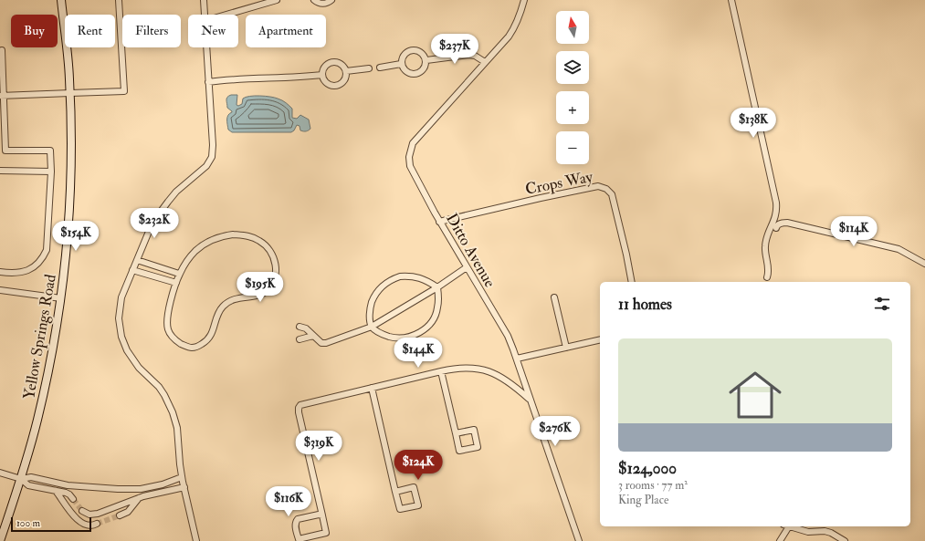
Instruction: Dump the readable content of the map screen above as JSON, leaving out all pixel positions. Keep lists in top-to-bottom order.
{
  "streets": {
    "main road": ["Yellow Springs Road"],
    "street": ["Crops Way", "Ditto Avenue"]
  },
  "crossings": [
    ["Crops Way", "Ditto Avenue"]
  ],
  "scale_bar": "100 m",
  "north": "top",
  "page": {
    "map_buttons": ["+", "−"],
    "chip": [
      "Buy",
      "Rent",
      "Filters",
      "New",
      "Apartment"
    ],
    "price": [
      "$237K",
      "$138K",
      "$232K",
      "$114K",
      "$154K",
      "$195K",
      "$144K",
      "$276K",
      "$319K",
      "$124K",
      "$116K"
    ],
    "heading": "11 homes",
    "list": [
      {
        "name": "$124,000",
        "note": "3 rooms · 77 m² · King Place"
      }
    ],
    "scale": "100 m"
  }
}
